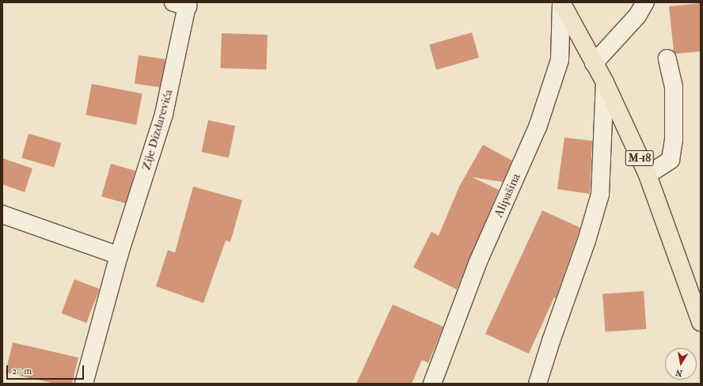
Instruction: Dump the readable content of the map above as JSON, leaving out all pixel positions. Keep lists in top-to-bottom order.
{
  "streets": {
    "main road": ["M-18", "Alipašina"],
    "street": ["Zije Dizdarevića"]
  },
  "scale_bar": "20 m",
  "north": "bottom"
}
